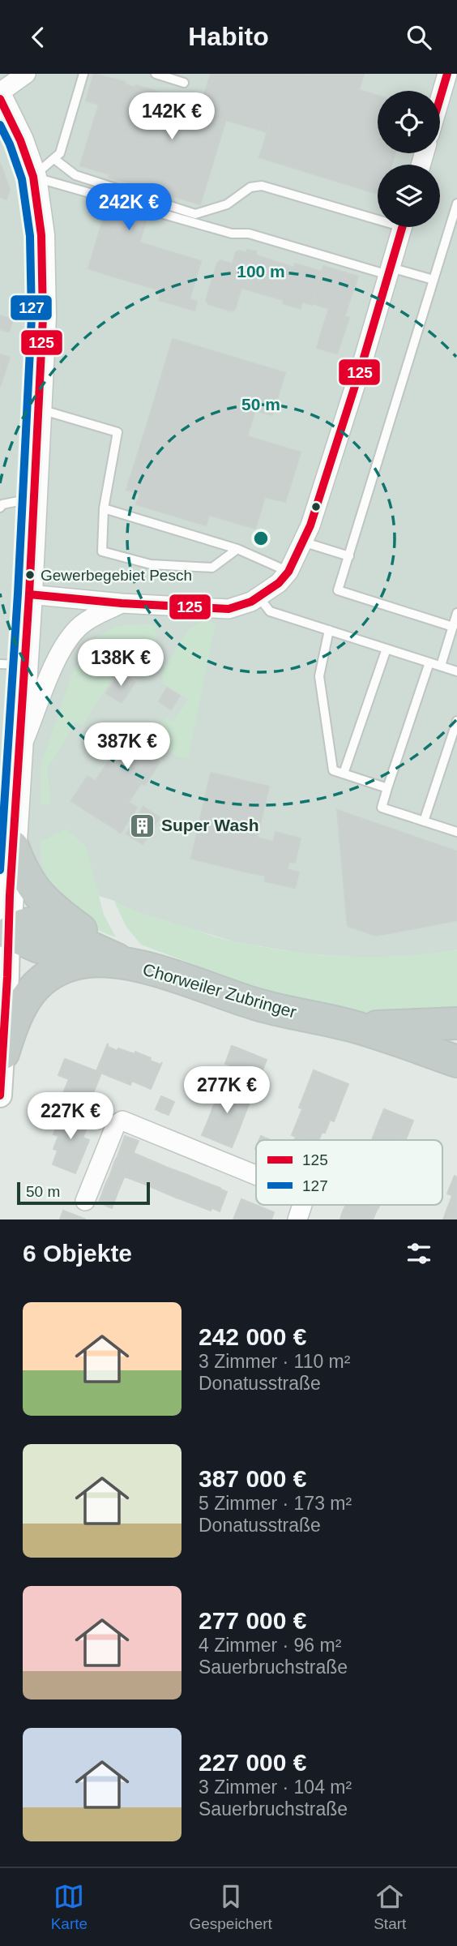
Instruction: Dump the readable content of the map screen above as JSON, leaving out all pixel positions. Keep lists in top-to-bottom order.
{
  "streets": {
    "highway": ["Chorweiler Zubringer"]
  },
  "places": {
    "other": ["Gewerbegebiet Pesch"],
    "building": ["Super Wash"]
  },
  "lines": ["transit line 125", "transit line 127"],
  "legend": ["125", "127"],
  "scale_bar": "50 m",
  "page": {
    "header": "Habito",
    "price": [
      "142K €",
      "242K €",
      "138K €",
      "387K €",
      "277K €",
      "227K €"
    ],
    "scale": "50 m",
    "heading": "6 Objekte",
    "list": [
      {
        "name": "242 000 €",
        "note": "3 Zimmer · 110 m² · Donatusstraße"
      },
      {
        "name": "387 000 €",
        "note": "5 Zimmer · 173 m² · Donatusstraße"
      },
      {
        "name": "277 000 €",
        "note": "4 Zimmer · 96 m² · Sauerbruchstraße"
      },
      {
        "name": "227 000 €",
        "note": "3 Zimmer · 104 m² · Sauerbruchstraße"
      }
    ],
    "tabs": ["Karte", "Gespeichert", "Start"]
  },
  "rings": ["100 m", "50 m"]
}
